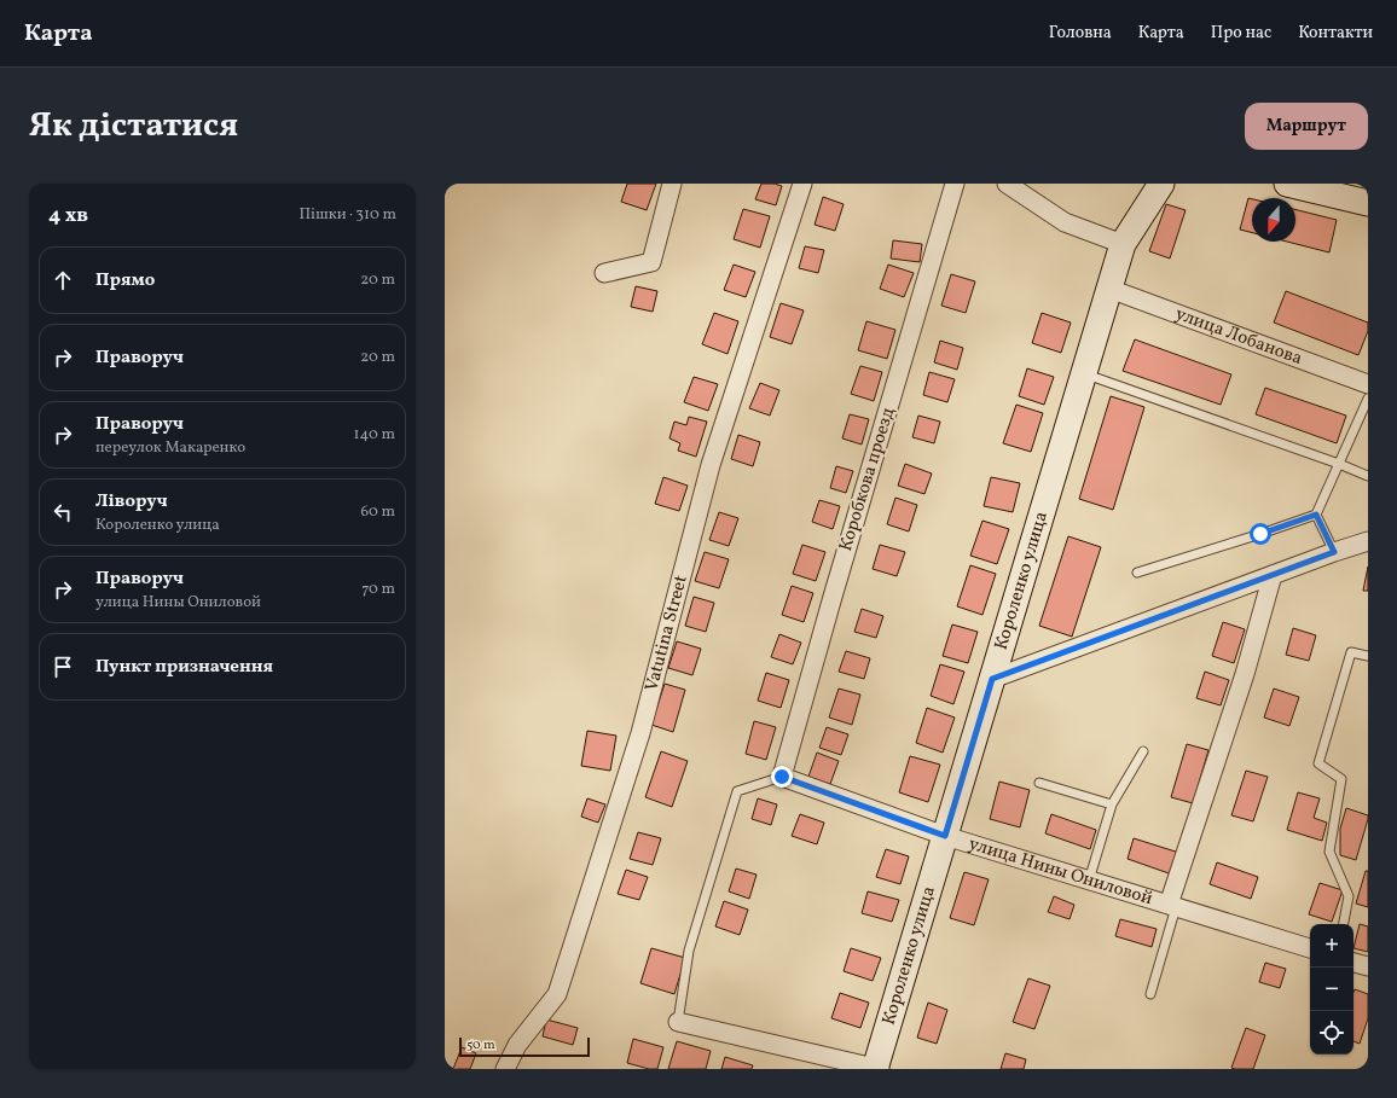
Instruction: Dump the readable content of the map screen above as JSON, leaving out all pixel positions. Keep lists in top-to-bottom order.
{
  "streets": {
    "street": [
      "улица Лобанова",
      "Коробкова проезд",
      "Короленко улица",
      "Vatutina Street",
      "улица Нины Ониловой"
    ]
  },
  "crossings": [
    ["улица Лобанова", "Короленко улица"],
    ["Коробкова проезд", "улица Нины Ониловой"],
    ["Короленко улица", "улица Нины Ониловой"]
  ],
  "scale_bar": "50 m",
  "north": "bottom",
  "page": {
    "header": "Карта",
    "nav": [
      "Головна",
      "Карта",
      "Про нас",
      "Контакти"
    ],
    "title": "Як дістатися",
    "buttons": "Маршрут",
    "heading": ["4 хв", "Пішки · 310 m"],
    "list": [
      ["Прямо", "20 m"],
      ["Праворуч", "20 m"],
      ["Праворуч", "переулок Макаренко", "140 m"],
      ["Ліворуч", "Короленко улица", "60 m"],
      ["Праворуч", "улица Нины Ониловой", "70 m"],
      "Пункт призначення"
    ],
    "map_buttons": ["+", "−"],
    "scale": "50 m"
  }
}
